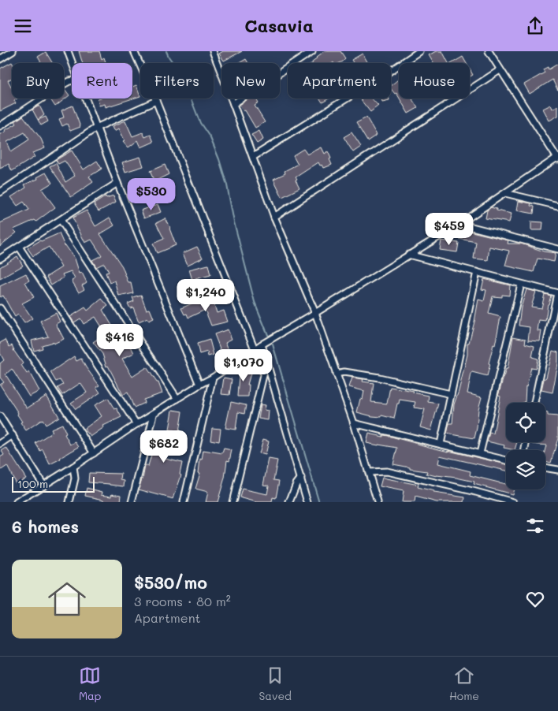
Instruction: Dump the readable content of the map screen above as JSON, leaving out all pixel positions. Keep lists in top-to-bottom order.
{
  "scale_bar": "100 m",
  "page": {
    "header": "Casavia",
    "chip": [
      "Buy",
      "Rent",
      "Filters",
      "New",
      "Apartment",
      "House"
    ],
    "price": [
      "$530",
      "$459",
      "$1,240",
      "$416",
      "$1,070",
      "$682"
    ],
    "scale": "100 m",
    "heading": "6 homes",
    "list": [
      {
        "name": "$530/mo",
        "note": "3 rooms · 80 m² · Apartment"
      }
    ],
    "tabs": ["Map", "Saved", "Home"]
  }
}
